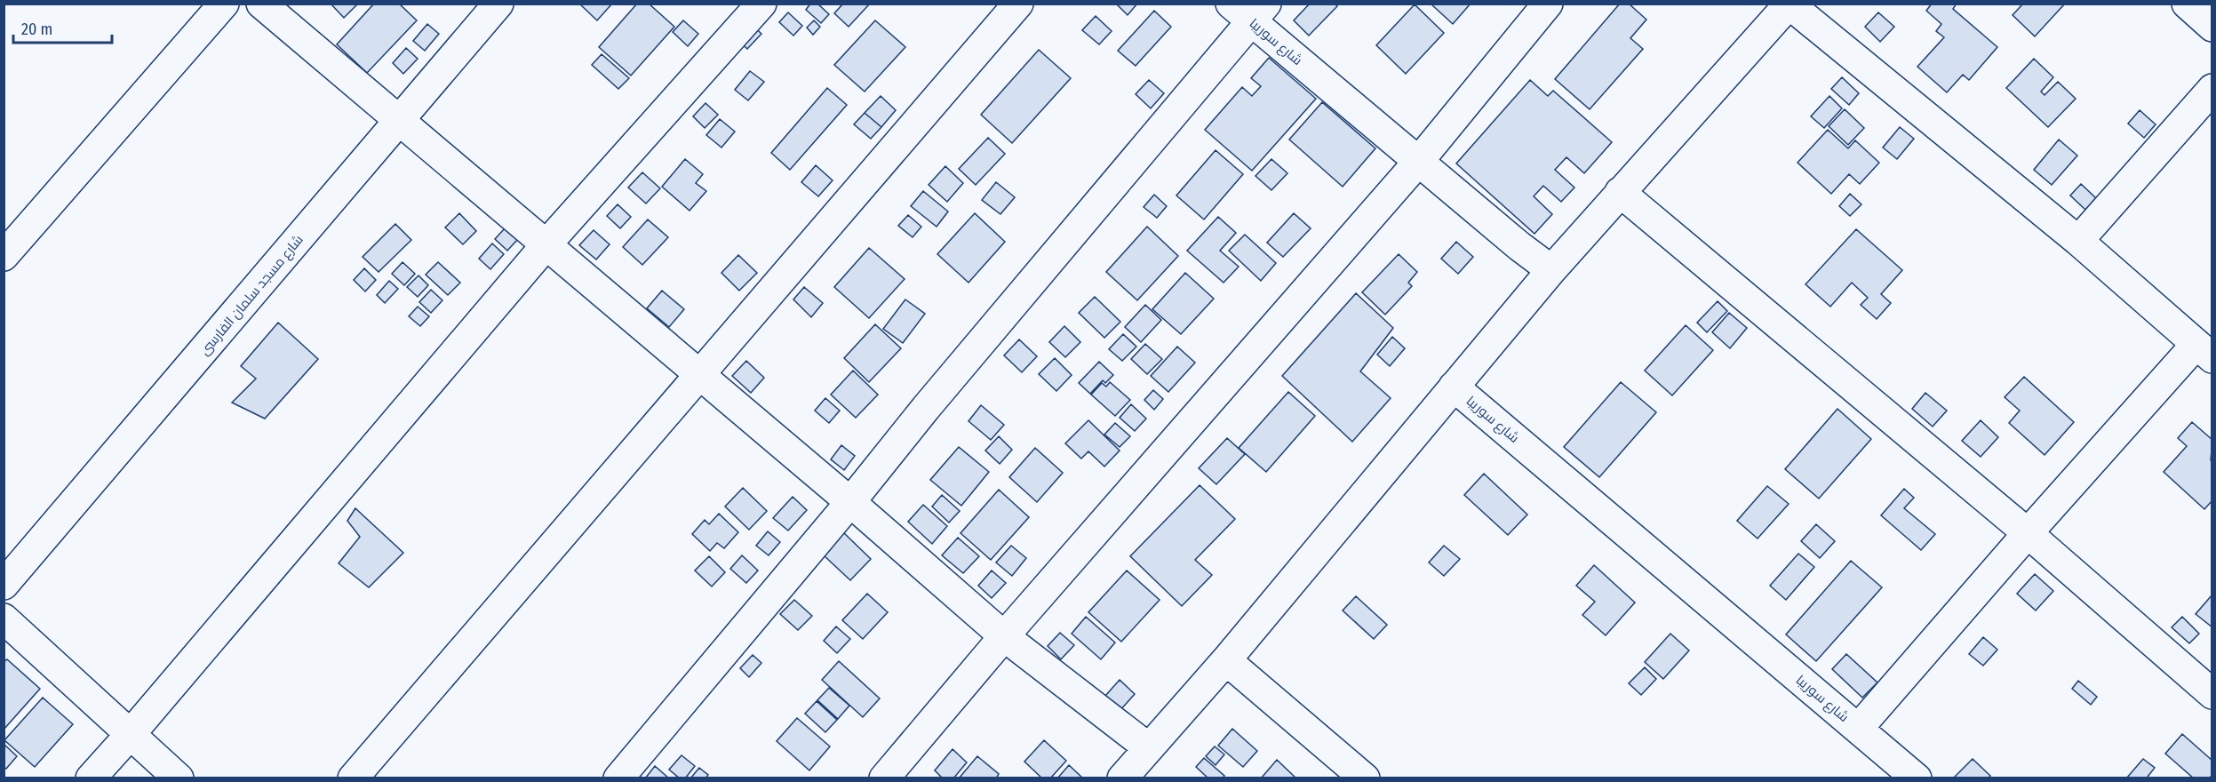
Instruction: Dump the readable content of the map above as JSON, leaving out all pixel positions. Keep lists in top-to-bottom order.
{
  "streets": {
    "street": ["شارع سوريبا", "شارع مسجد سلمان الفارسى"]
  },
  "scale_bar": "20 m"
}
